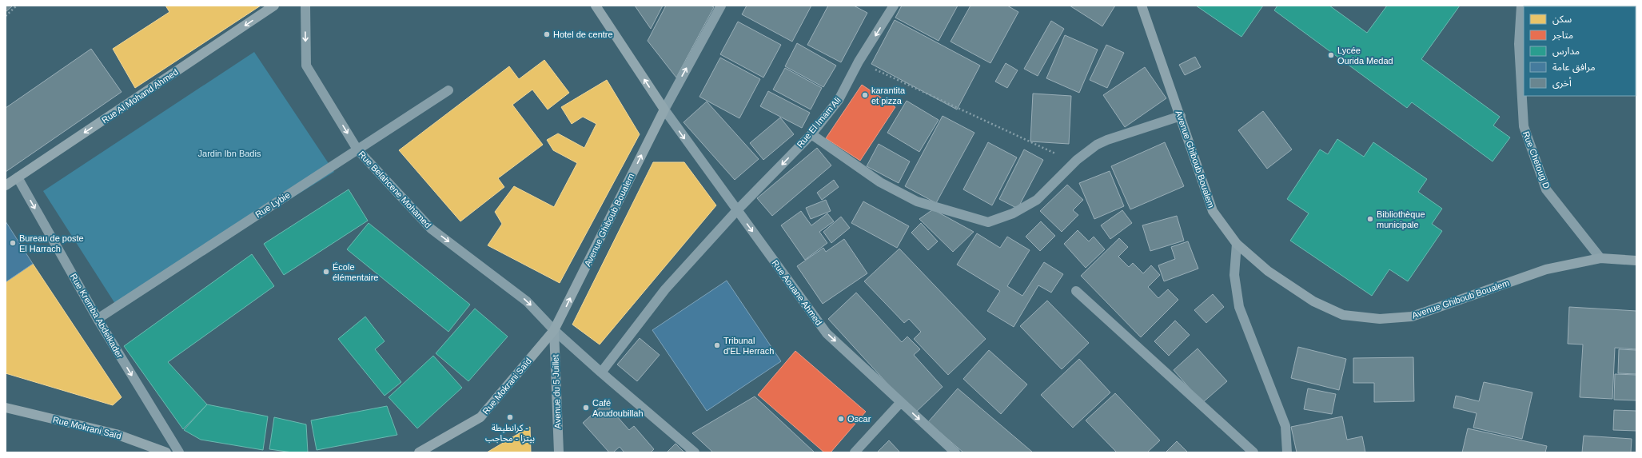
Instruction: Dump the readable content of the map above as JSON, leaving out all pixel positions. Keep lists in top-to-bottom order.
{
  "streets": {
    "main road": [
      "Rue Al Mohand Ahmed",
      "Avenue Ghiboub Boualem",
      "Rue Mokrani Saïd",
      "Avenue du 5 Juillet"
    ],
    "street": [
      "Rue El Imam Ali",
      "Rue Chetoug D",
      "Rue Belahcene Mohamed",
      "Rue Lybie",
      "Rue Aouane Ahmed",
      "Rue Kremba Abdelkader"
    ]
  },
  "crossings": [
    ["Rue Al Mohand Ahmed", "Rue Kremba Abdelkader"],
    ["Rue El Imam Ali", "Rue Belahcene Mohamed"],
    ["Rue El Imam Ali", "Rue Aouane Ahmed"],
    ["Avenue Ghiboub Boualem", "Rue Chetoug D"],
    ["Avenue Ghiboub Boualem", "Rue Belahcene Mohamed"],
    ["Avenue Ghiboub Boualem", "Rue Aouane Ahmed"],
    ["Avenue Ghiboub Boualem", "Rue Mokrani Saïd"],
    ["Avenue Ghiboub Boualem", "Avenue du 5 Juillet"],
    ["Rue Belahcene Mohamed", "Rue Lybie"],
    ["Rue Belahcene Mohamed", "Rue Mokrani Saïd"],
    ["Rue Belahcene Mohamed", "Avenue du 5 Juillet"],
    ["Rue Lybie", "Rue Kremba Abdelkader"],
    ["Rue Mokrani Saïd", "Avenue du 5 Juillet"]
  ],
  "one_way": [
    "Rue Al Mohand Ahmed",
    "Rue El Imam Ali",
    "Rue Belahcene Mohamed",
    "Rue Aouane Ahmed",
    "Rue Kremba Abdelkader"
  ],
  "parks": ["Jardin Ibn Badis"],
  "places": [
    "Hotel de centre",
    "Lycée Ourida Medad",
    "karantita et pizza",
    "Bibliothèque municipale",
    "Bureau de poste El Harrach",
    "École élémentaire",
    "Tribunal d'EL Herrach",
    "Café Aoudoubillah",
    "كرانطيطة - بيتزا - محاجب",
    "Oscar"
  ],
  "legend": [
    "سكن",
    "متاجر",
    "مدارس",
    "مرافق عامة",
    "أخرى"
  ]
}
